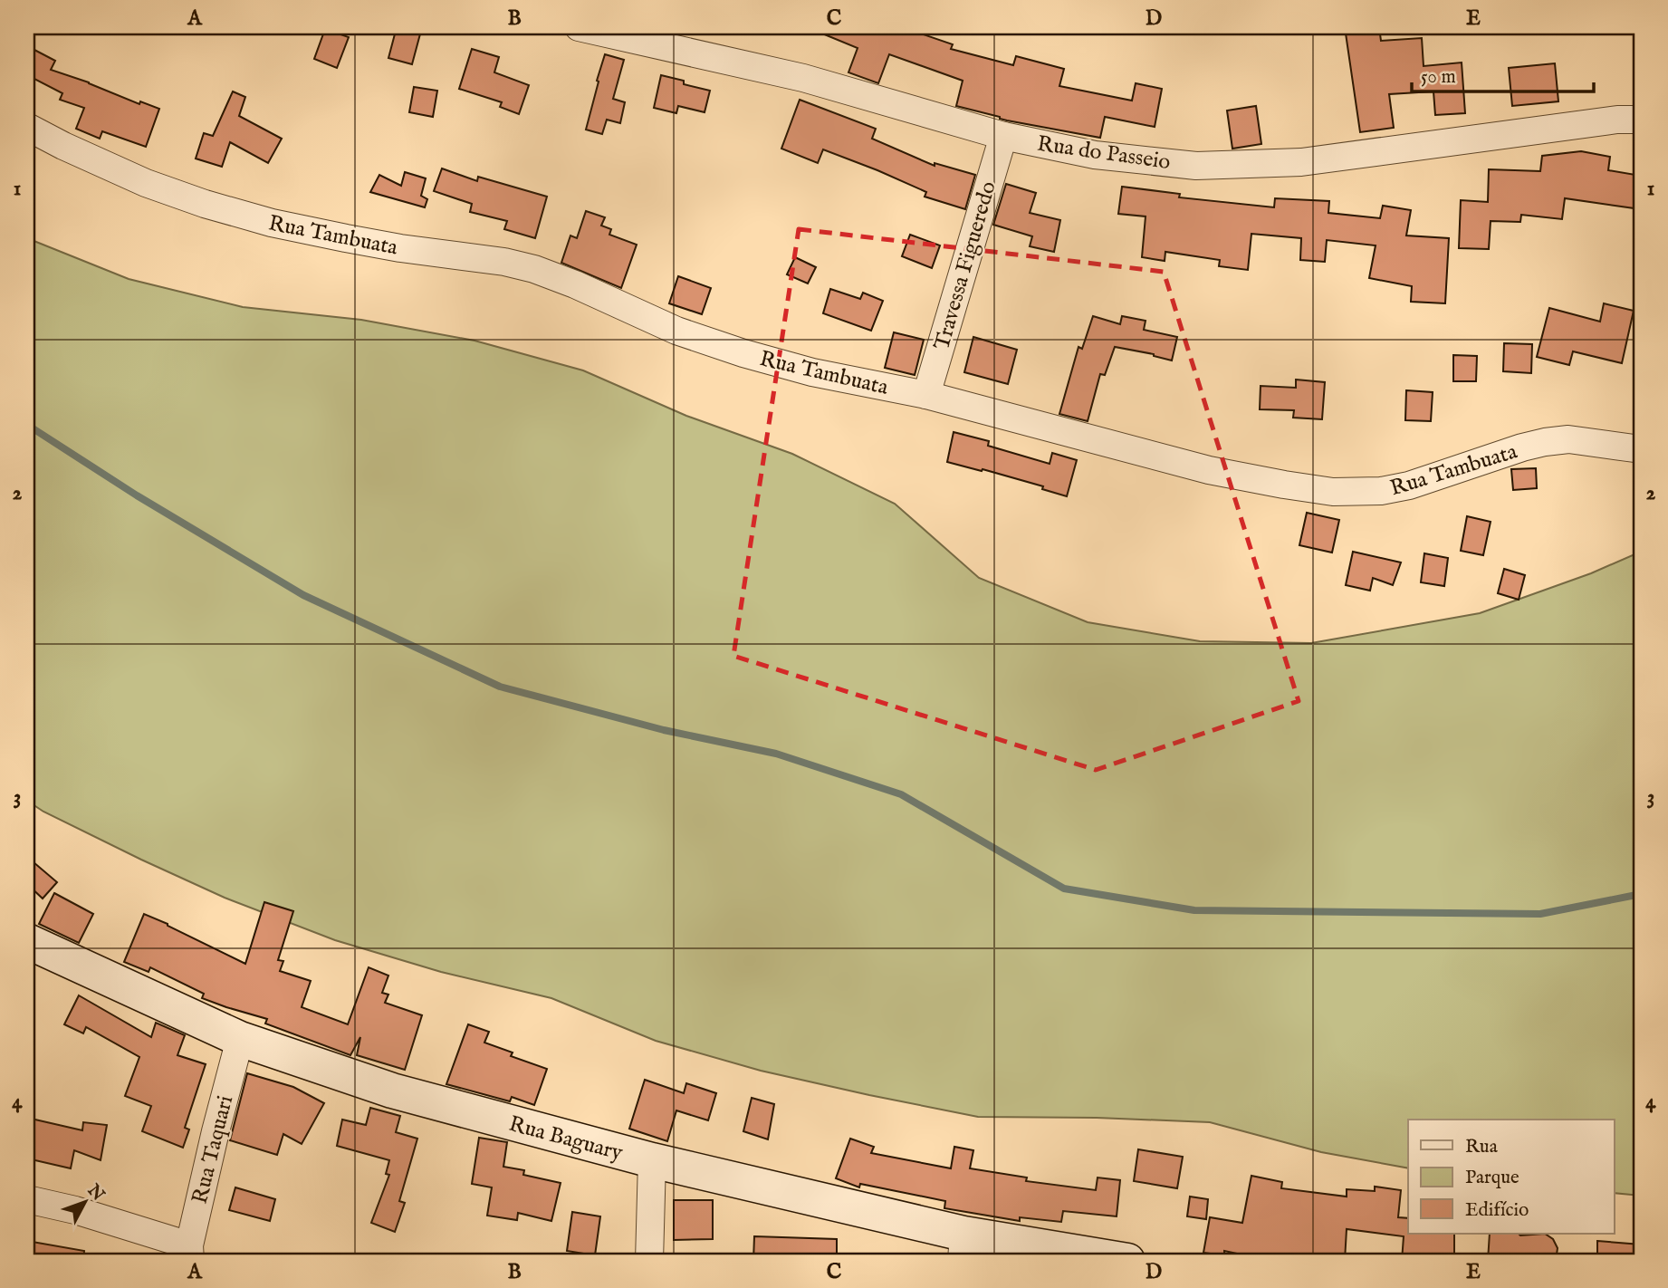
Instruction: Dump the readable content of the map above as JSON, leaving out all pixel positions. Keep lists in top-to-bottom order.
{
  "streets": {
    "street": [
      "Rua do Passeio",
      "Rua Tambuata",
      "Travessa Figueredo",
      "Rua Baguary",
      "Rua Taquari"
    ]
  },
  "crossings": [
    ["Rua do Passeio", "Travessa Figueredo"],
    ["Rua Tambuata", "Travessa Figueredo"],
    ["Rua Baguary", "Rua Taquari"]
  ],
  "legend": ["Rua", "Parque", "Edifício"],
  "scale_bar": "50 m",
  "north": "top right",
  "grid": {
    "columns": [
      "A",
      "B",
      "C",
      "D",
      "E"
    ],
    "rows": [
      "1",
      "2",
      "3",
      "4"
    ]
  }
}
